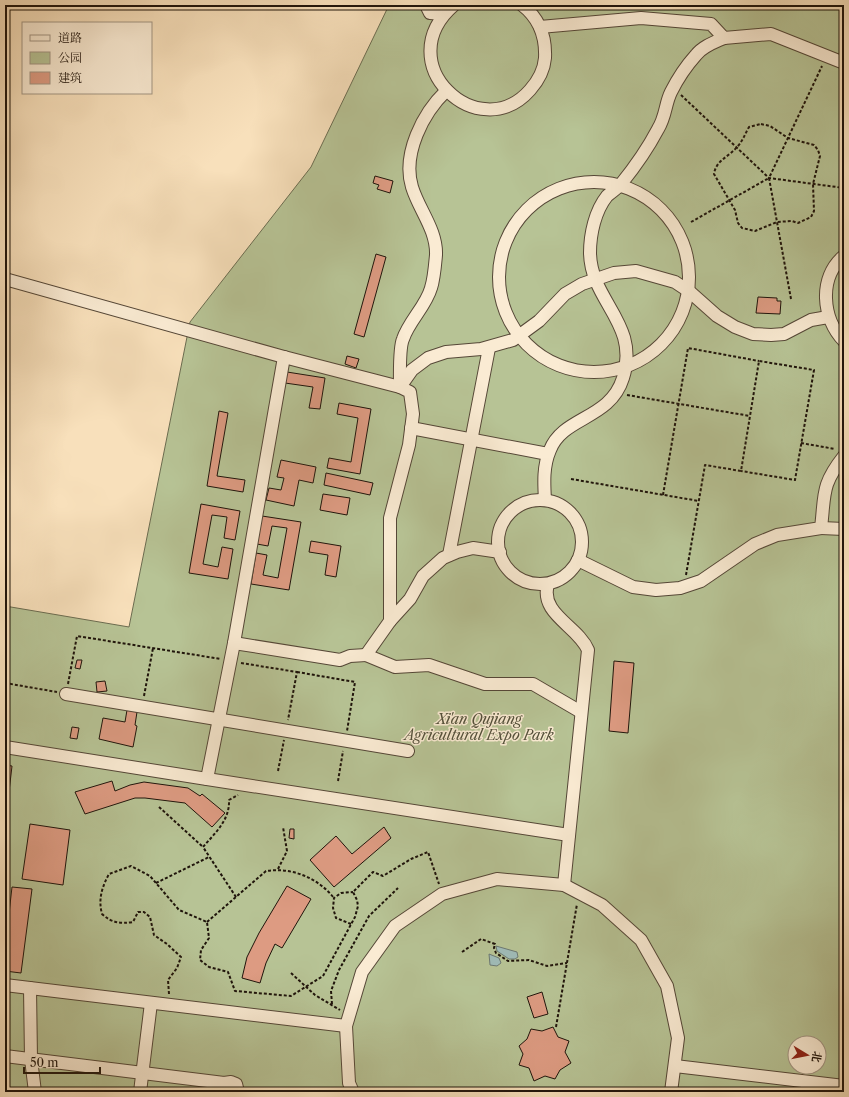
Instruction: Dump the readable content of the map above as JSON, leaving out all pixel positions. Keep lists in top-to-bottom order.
{
  "parks": ["Xi'an Qujiang Agricultural Expo Park"],
  "legend": ["道路", "公园", "建筑"],
  "scale_bar": "50 m",
  "north": "right"
}
